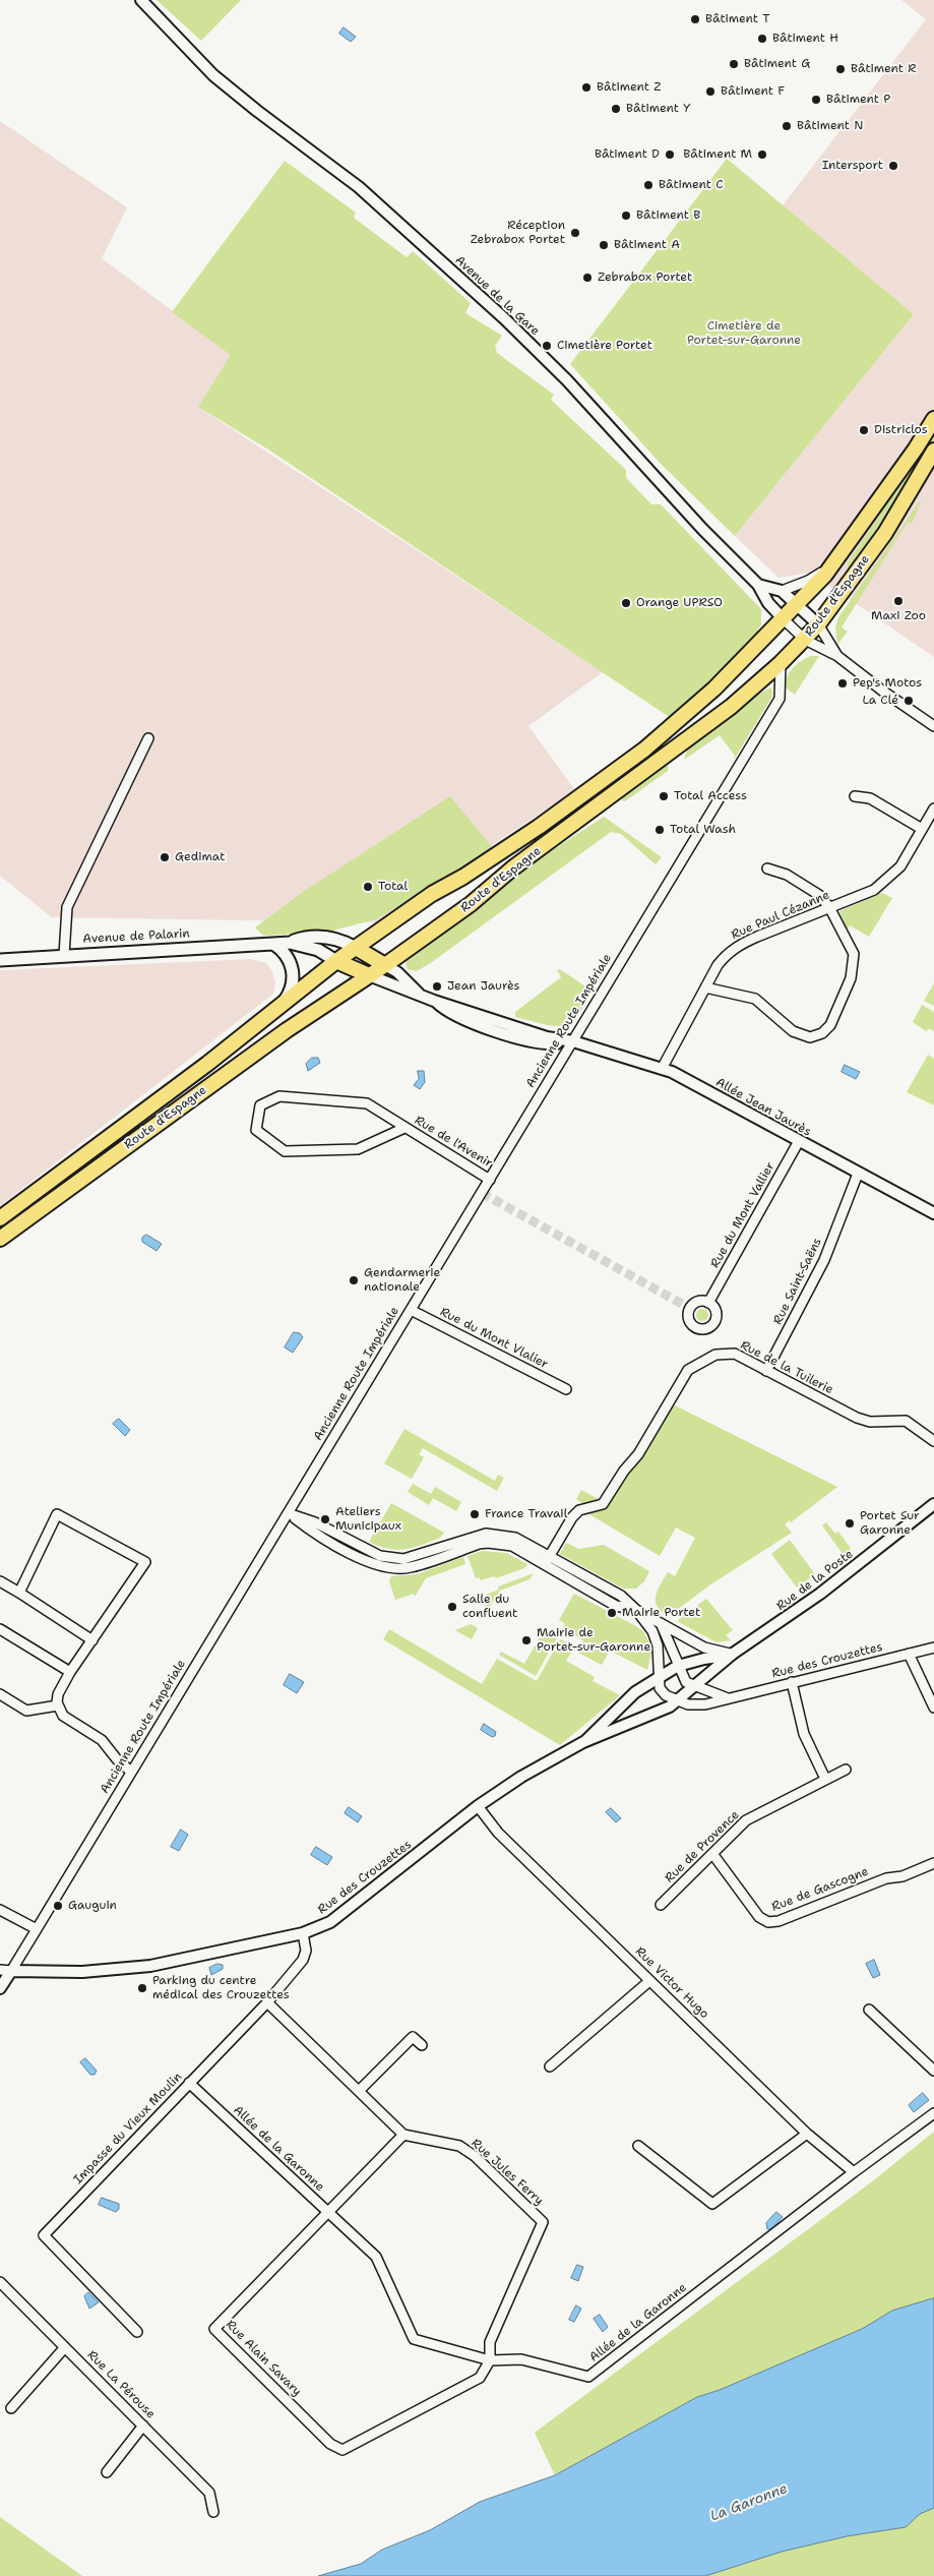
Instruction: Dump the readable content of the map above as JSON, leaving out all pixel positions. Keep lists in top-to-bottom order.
{
  "streets": {
    "main road": ["Route d'Espagne", "Avenue de Palarin"],
    "street": [
      "Avenue de la Gare",
      "Rue Paul Cézanne",
      "Ancienne Route Impériale",
      "Allée Jean Jaurès",
      "Rue de l'Avenir",
      "Rue du Mont Vallier",
      "Rue Saint-Saëns",
      "Rue du Mont Vlalier",
      "Rue de la Tuilerie",
      "Rue de la Poste",
      "Rue des Crouzettes",
      "Rue de Provence",
      "Rue de Gascogne",
      "Rue Victor Hugo",
      "Impasse du Vieux Moulin",
      "Allée de la Garonne",
      "Rue Jules Ferry",
      "Rue Alain Savary",
      "Rue La Pérouse"
    ]
  },
  "crossings": [
    ["Avenue de la Gare", "Route d'Espagne"],
    ["Route d'Espagne", "Avenue de Palarin"],
    ["Route d'Espagne", "Ancienne Route Impériale"],
    ["Route d'Espagne", "Allée Jean Jaurès"],
    ["Rue Paul Cézanne", "Allée Jean Jaurès"],
    ["Ancienne Route Impériale", "Allée Jean Jaurès"],
    ["Ancienne Route Impériale", "Rue de l'Avenir"],
    ["Ancienne Route Impériale", "Rue du Mont Vlalier"],
    ["Ancienne Route Impériale", "Rue des Crouzettes"],
    ["Allée Jean Jaurès", "Rue du Mont Vallier"],
    ["Allée Jean Jaurès", "Rue Saint-Saëns"],
    ["Rue Saint-Saëns", "Rue de la Tuilerie"],
    ["Rue de la Poste", "Rue des Crouzettes"],
    ["Rue des Crouzettes", "Rue Victor Hugo"],
    ["Rue des Crouzettes", "Impasse du Vieux Moulin"],
    ["Rue de Provence", "Rue de Gascogne"],
    ["Rue Victor Hugo", "Allée de la Garonne"],
    ["Impasse du Vieux Moulin", "Allée de la Garonne"],
    ["Allée de la Garonne", "Rue Jules Ferry"],
    ["Allée de la Garonne", "Rue Alain Savary"],
    ["Rue Jules Ferry", "Rue Alain Savary"]
  ],
  "water": ["La Garonne"],
  "parks": ["Cimetière de Portet-sur-Garonne"],
  "places": [
    "Bâtiment T",
    "Bâtiment H",
    "Bâtiment G",
    "Bâtiment R",
    "Bâtiment Z",
    "Bâtiment F",
    "Bâtiment P",
    "Bâtiment Y",
    "Bâtiment N",
    "Bâtiment D",
    "Bâtiment M",
    "Intersport",
    "Bâtiment C",
    "Bâtiment B",
    "Réception Zebrabox Portet",
    "Bâtiment A",
    "Zebrabox Portet",
    "Cimetière Portet",
    "Districlos",
    "Maxi Zoo",
    "Orange UPRSO",
    "Pep's Motos",
    "La Clé",
    "Total Access",
    "Total Wash",
    "Gedimat",
    "Total",
    "Jean Jaurès",
    "Gendarmerie nationale",
    "France Travail",
    "Ateliers Municipaux",
    "Portet Sur Garonne",
    "Salle du confluent",
    "Mairie Portet",
    "Mairie de Portet-sur-Garonne",
    "Gauguin",
    "Parking du centre médical des Crouzettes"
  ]
}
